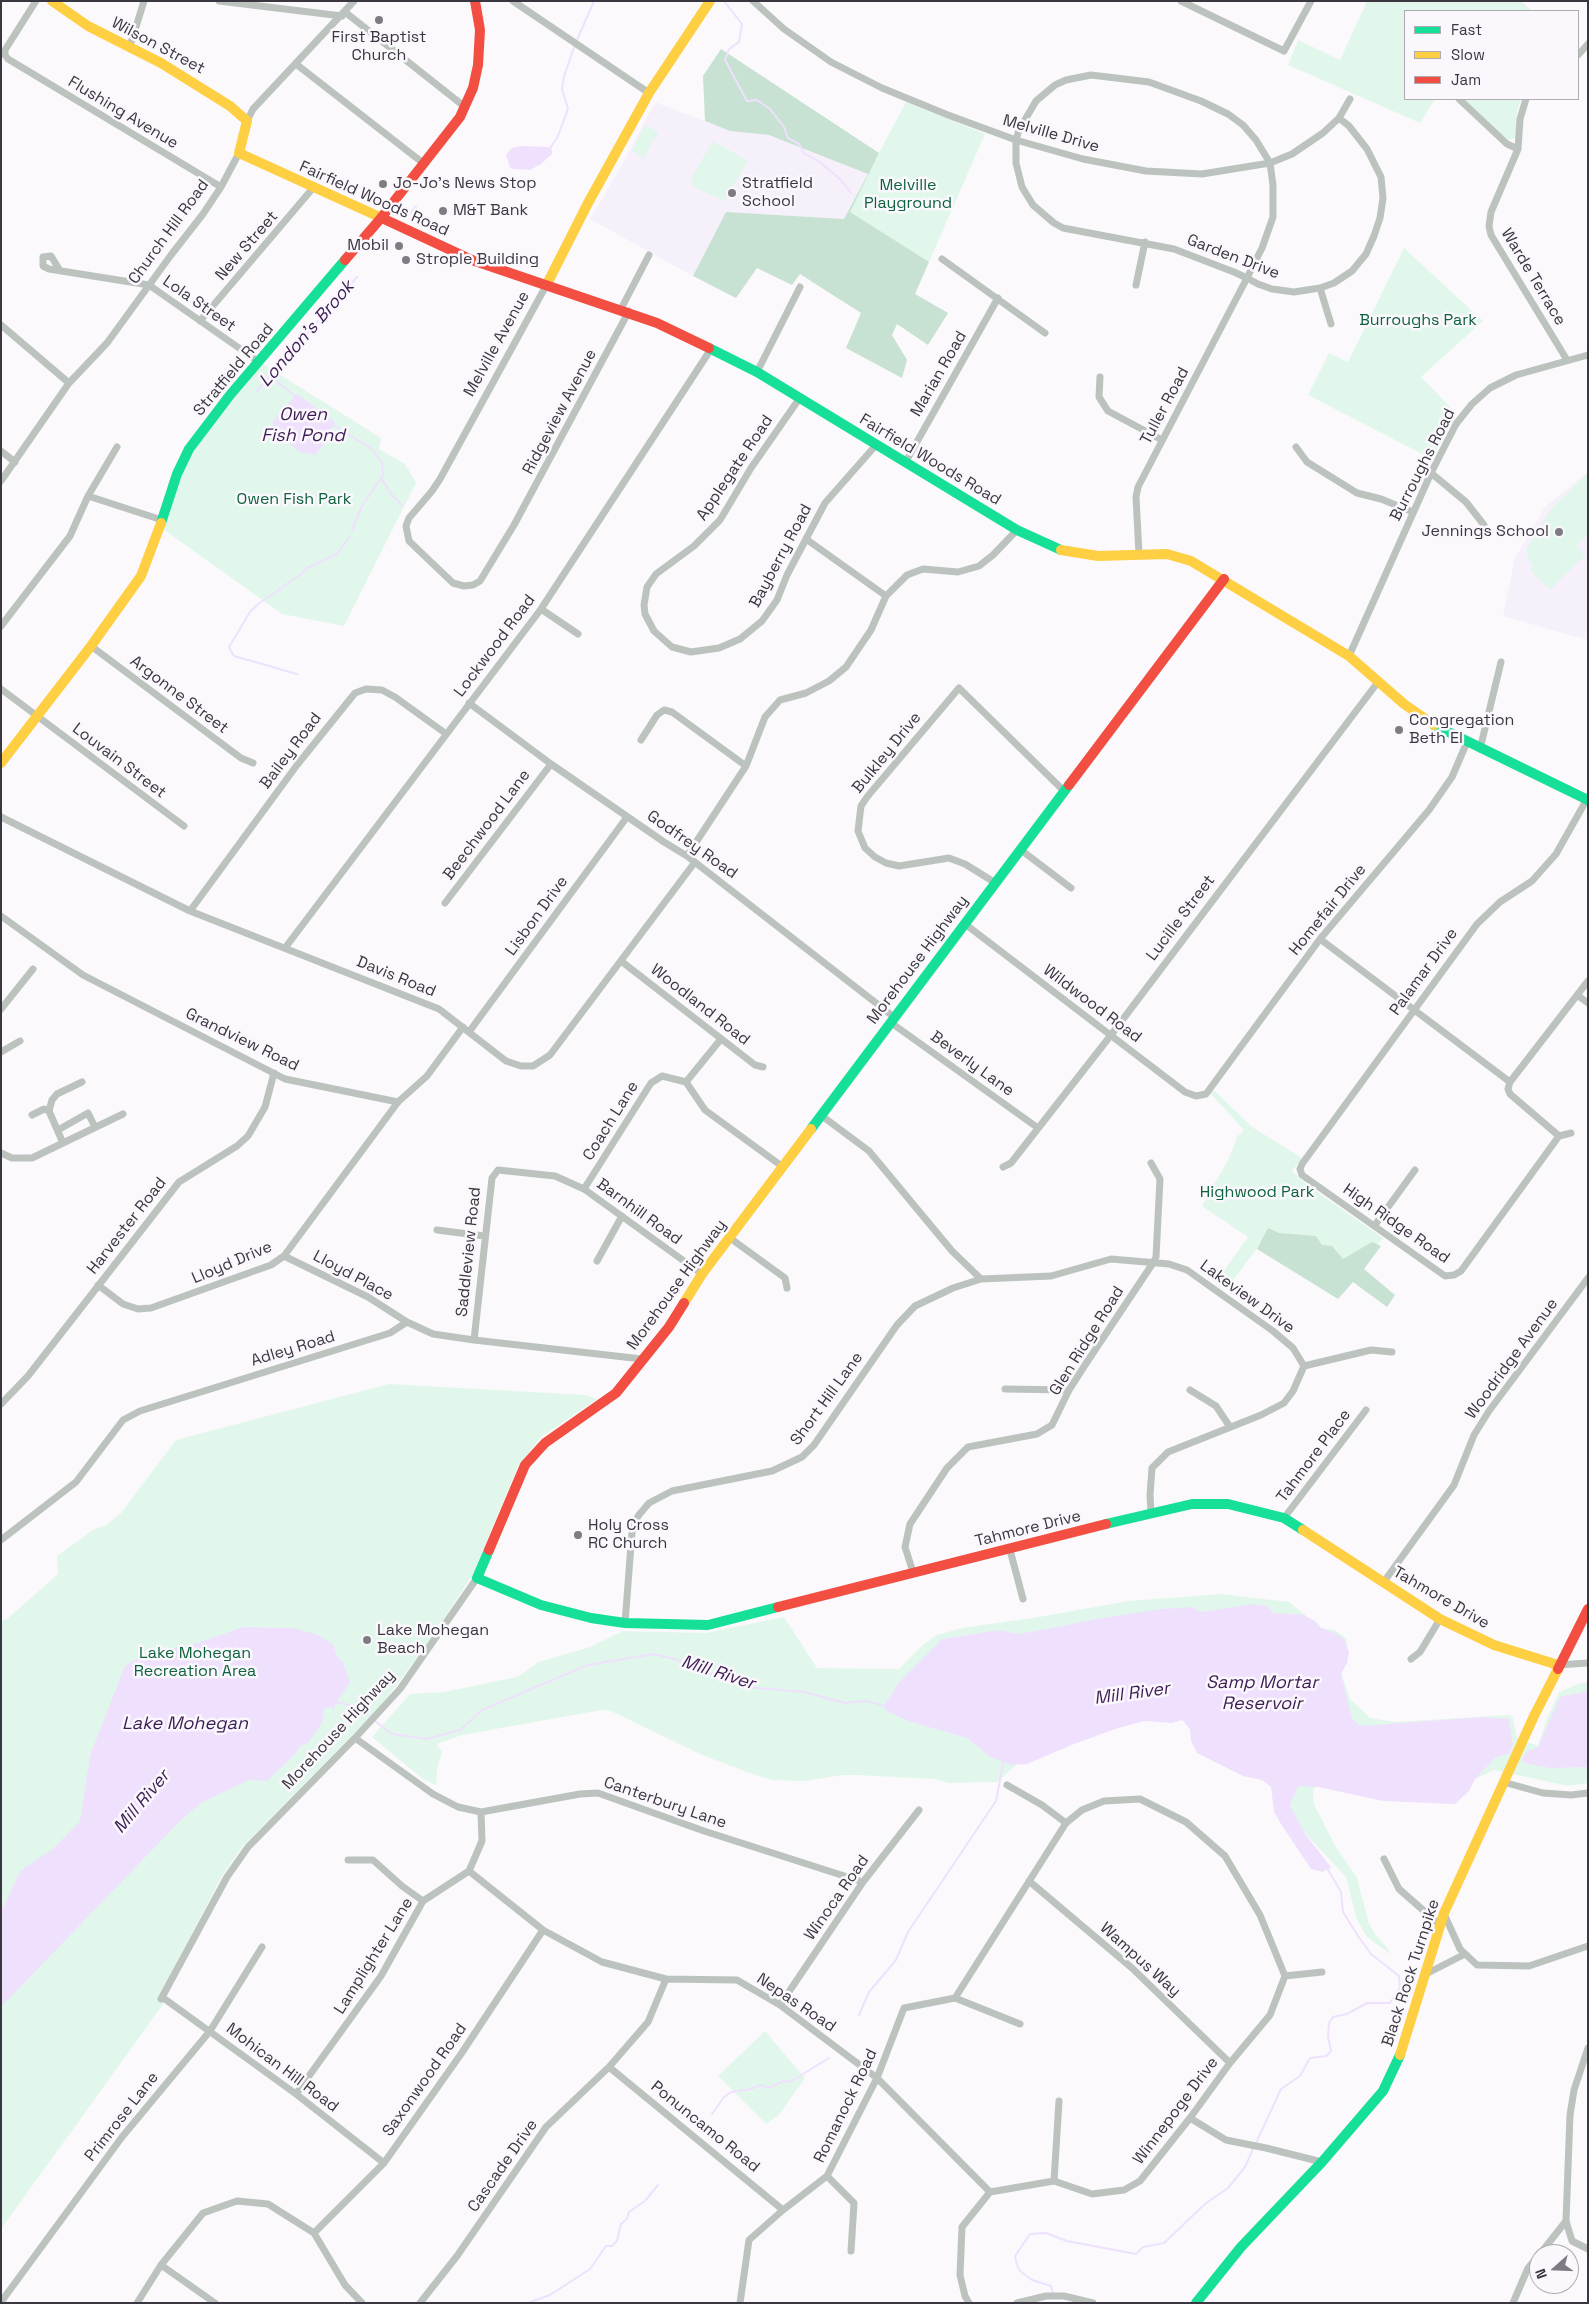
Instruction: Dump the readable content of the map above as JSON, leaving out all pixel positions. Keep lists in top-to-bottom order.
{
  "streets": {
    "main road": [
      "Wilson Street",
      "Fairfield Woods Road",
      "Church Hill Road",
      "Melville Avenue",
      "Stratfield Road",
      "Morehouse Highway",
      "Tahmore Drive",
      "Black Rock Turnpike"
    ],
    "street": [
      "Flushing Avenue",
      "Melville Drive",
      "New Street",
      "Garden Drive",
      "Warde Terrace",
      "Lola Street",
      "Marian Road",
      "Tuller Road",
      "Ridgeview Avenue",
      "Burroughs Road",
      "Applegate Road",
      "Bayberry Road",
      "Lockwood Road",
      "Argonne Street",
      "Bailey Road",
      "Bulkley Drive",
      "Louvain Street",
      "Beechwood Lane",
      "Godfrey Road",
      "Homefair Drive",
      "Lisbon Drive",
      "Lucille Street",
      "Palamar Drive",
      "Davis Road",
      "Wildwood Road",
      "Woodland Road",
      "Grandview Road",
      "Beverly Lane",
      "Coach Lane",
      "Barnhill Road",
      "High Ridge Road",
      "Harvester Road",
      "Saddleview Road",
      "Lloyd Drive",
      "Lloyd Place",
      "Lakeview Drive",
      "Glen Ridge Road",
      "Adley Road",
      "Woodridge Avenue",
      "Short Hill Lane",
      "Tahmore Place",
      "Canterbury Lane",
      "Winoca Road",
      "Lamplighter Lane",
      "Wampus Way",
      "Nepas Road",
      "Mohican Hill Road",
      "Saxonwood Road",
      "Romanock Road",
      "Winnepoge Drive",
      "Primrose Lane",
      "Ponuncamo Road",
      "Cascade Drive"
    ]
  },
  "crossings": [
    ["Wilson Street", "Church Hill Road"],
    ["Flushing Avenue", "Church Hill Road"],
    ["Melville Drive", "Garden Drive"],
    ["Melville Drive", "Tuller Road"],
    ["Fairfield Woods Road", "Church Hill Road"],
    ["Fairfield Woods Road", "New Street"],
    ["Fairfield Woods Road", "Melville Avenue"],
    ["Fairfield Woods Road", "Stratfield Road"],
    ["Fairfield Woods Road", "Marian Road"],
    ["Fairfield Woods Road", "Tuller Road"],
    ["Fairfield Woods Road", "Ridgeview Avenue"],
    ["Fairfield Woods Road", "Burroughs Road"],
    ["Fairfield Woods Road", "Applegate Road"],
    ["Fairfield Woods Road", "Bayberry Road"],
    ["Fairfield Woods Road", "Lockwood Road"],
    ["Fairfield Woods Road", "Homefair Drive"],
    ["Fairfield Woods Road", "Lucille Street"],
    ["Fairfield Woods Road", "Morehouse Highway"],
    ["Fairfield Woods Road", "Palamar Drive"],
    ["Church Hill Road", "Lola Street"],
    ["New Street", "Lola Street"],
    ["Garden Drive", "Tuller Road"],
    ["Warde Terrace", "Burroughs Road"],
    ["Lola Street", "Stratfield Road"],
    ["Melville Avenue", "Ridgeview Avenue"],
    ["Stratfield Road", "Argonne Street"],
    ["Stratfield Road", "Louvain Street"],
    ["Applegate Road", "Bayberry Road"],
    ["Lockwood Road", "Bailey Road"],
    ["Lockwood Road", "Godfrey Road"],
    ["Lockwood Road", "Davis Road"],
    ["Bailey Road", "Davis Road"],
    ["Bulkley Drive", "Morehouse Highway"],
    ["Beechwood Lane", "Godfrey Road"],
    ["Godfrey Road", "Lisbon Drive"],
    ["Godfrey Road", "Morehouse Highway"],
    ["Godfrey Road", "Davis Road"],
    ["Godfrey Road", "Beverly Lane"],
    ["Homefair Drive", "Wildwood Road"],
    ["Lisbon Drive", "Davis Road"],
    ["Lucille Street", "Wildwood Road"],
    ["Lucille Street", "Beverly Lane"],
    ["Morehouse Highway", "Wildwood Road"],
    ["Morehouse Highway", "Beverly Lane"],
    ["Morehouse Highway", "Barnhill Road"],
    ["Morehouse Highway", "Tahmore Drive"],
    ["Morehouse Highway", "Canterbury Lane"],
    ["Morehouse Highway", "Mohican Hill Road"],
    ["Palamar Drive", "High Ridge Road"],
    ["Davis Road", "Woodland Road"],
    ["Grandview Road", "Harvester Road"],
    ["Grandview Road", "Lloyd Drive"],
    ["Coach Lane", "Barnhill Road"],
    ["Barnhill Road", "Saddleview Road"],
    ["Harvester Road", "Lloyd Drive"],
    ["Lloyd Drive", "Lloyd Place"],
    ["Lloyd Place", "Adley Road"],
    ["Lakeview Drive", "Glen Ridge Road"],
    ["Lakeview Drive", "Short Hill Lane"],
    ["Glen Ridge Road", "Tahmore Drive"],
    ["Woodridge Avenue", "Tahmore Drive"],
    ["Short Hill Lane", "Tahmore Drive"],
    ["Tahmore Place", "Tahmore Drive"],
    ["Tahmore Drive", "Black Rock Turnpike"],
    ["Canterbury Lane", "Winoca Road"],
    ["Winoca Road", "Nepas Road"],
    ["Lamplighter Lane", "Nepas Road"],
    ["Lamplighter Lane", "Mohican Hill Road"],
    ["Wampus Way", "Winnepoge Drive"],
    ["Nepas Road", "Saxonwood Road"],
    ["Nepas Road", "Romanock Road"],
    ["Nepas Road", "Winnepoge Drive"],
    ["Nepas Road", "Cascade Drive"],
    ["Mohican Hill Road", "Saxonwood Road"],
    ["Mohican Hill Road", "Primrose Lane"],
    ["Romanock Road", "Ponuncamo Road"],
    ["Ponuncamo Road", "Cascade Drive"]
  ],
  "water": [
    "London's Brook",
    "Owen Fish Pond",
    "Mill River",
    "Samp Mortar Reservoir",
    "Lake Mohegan"
  ],
  "parks": [
    "Melville Playground",
    "Burroughs Park",
    "Owen Fish Park",
    "Highwood Park",
    "Lake Mohegan Recreation Area"
  ],
  "places": [
    "First Baptist Church",
    "Jo-Jo's News Stop",
    "Stratfield School",
    "M&T Bank",
    "Mobil",
    "Strople Building",
    "Jennings School",
    "Congregation Beth El",
    "Holy Cross RC Church",
    "Lake Mohegan Beach"
  ],
  "legend": ["Fast", "Slow", "Jam"],
  "north": "left"
}
